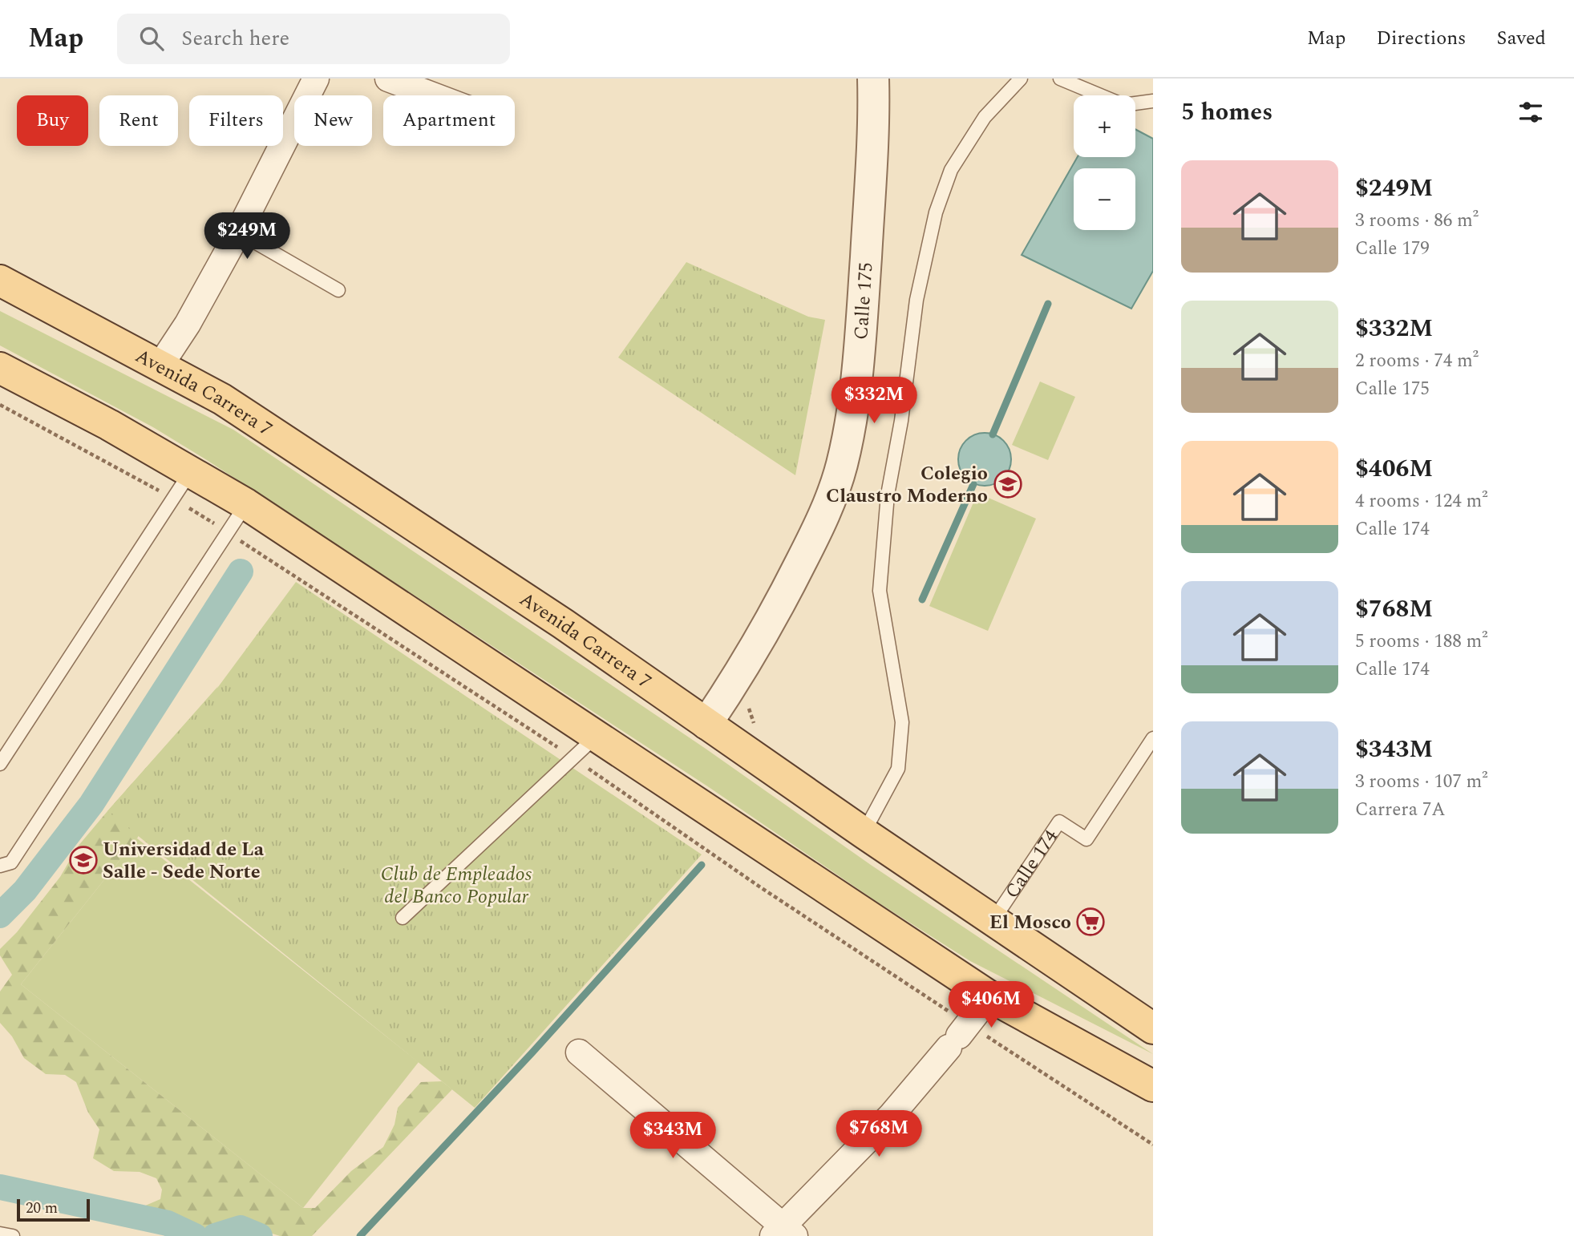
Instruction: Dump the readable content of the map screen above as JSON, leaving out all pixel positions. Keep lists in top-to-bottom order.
{
  "streets": {
    "main road": ["Avenida Carrera 7"],
    "street": ["Calle 175"],
    "lane": ["Calle 174"]
  },
  "crossings": [
    ["Calle 175", "Avenida Carrera 7"],
    ["Avenida Carrera 7", "Calle 174"]
  ],
  "parks": ["Club de Empleados del Banco Popular"],
  "places": {
    "school or university": ["Colegio Claustro Moderno", "Universidad de La Salle - Sede Norte"],
    "supermarket": ["El Mosco"]
  },
  "scale_bar": "20 m",
  "page": {
    "header": "Map",
    "search": "Search here",
    "nav": ["Map", "Directions", "Saved"],
    "heading": "5 homes",
    "map_buttons": ["+", "−"],
    "chip": [
      "Buy",
      "Rent",
      "Filters",
      "New",
      "Apartment"
    ],
    "list": [
      {
        "name": "$249M",
        "note": "3 rooms · 86 m² · Calle 179"
      },
      {
        "name": "$332M",
        "note": "2 rooms · 74 m² · Calle 175"
      },
      {
        "name": "$406M",
        "note": "4 rooms · 124 m² · Calle 174"
      },
      {
        "name": "$768M",
        "note": "5 rooms · 188 m² · Calle 174"
      },
      {
        "name": "$343M",
        "note": "3 rooms · 107 m² · Carrera 7A"
      }
    ],
    "price": [
      "$249M",
      "$332M",
      "$406M",
      "$768M",
      "$343M"
    ],
    "scale": "20 m"
  }
}
